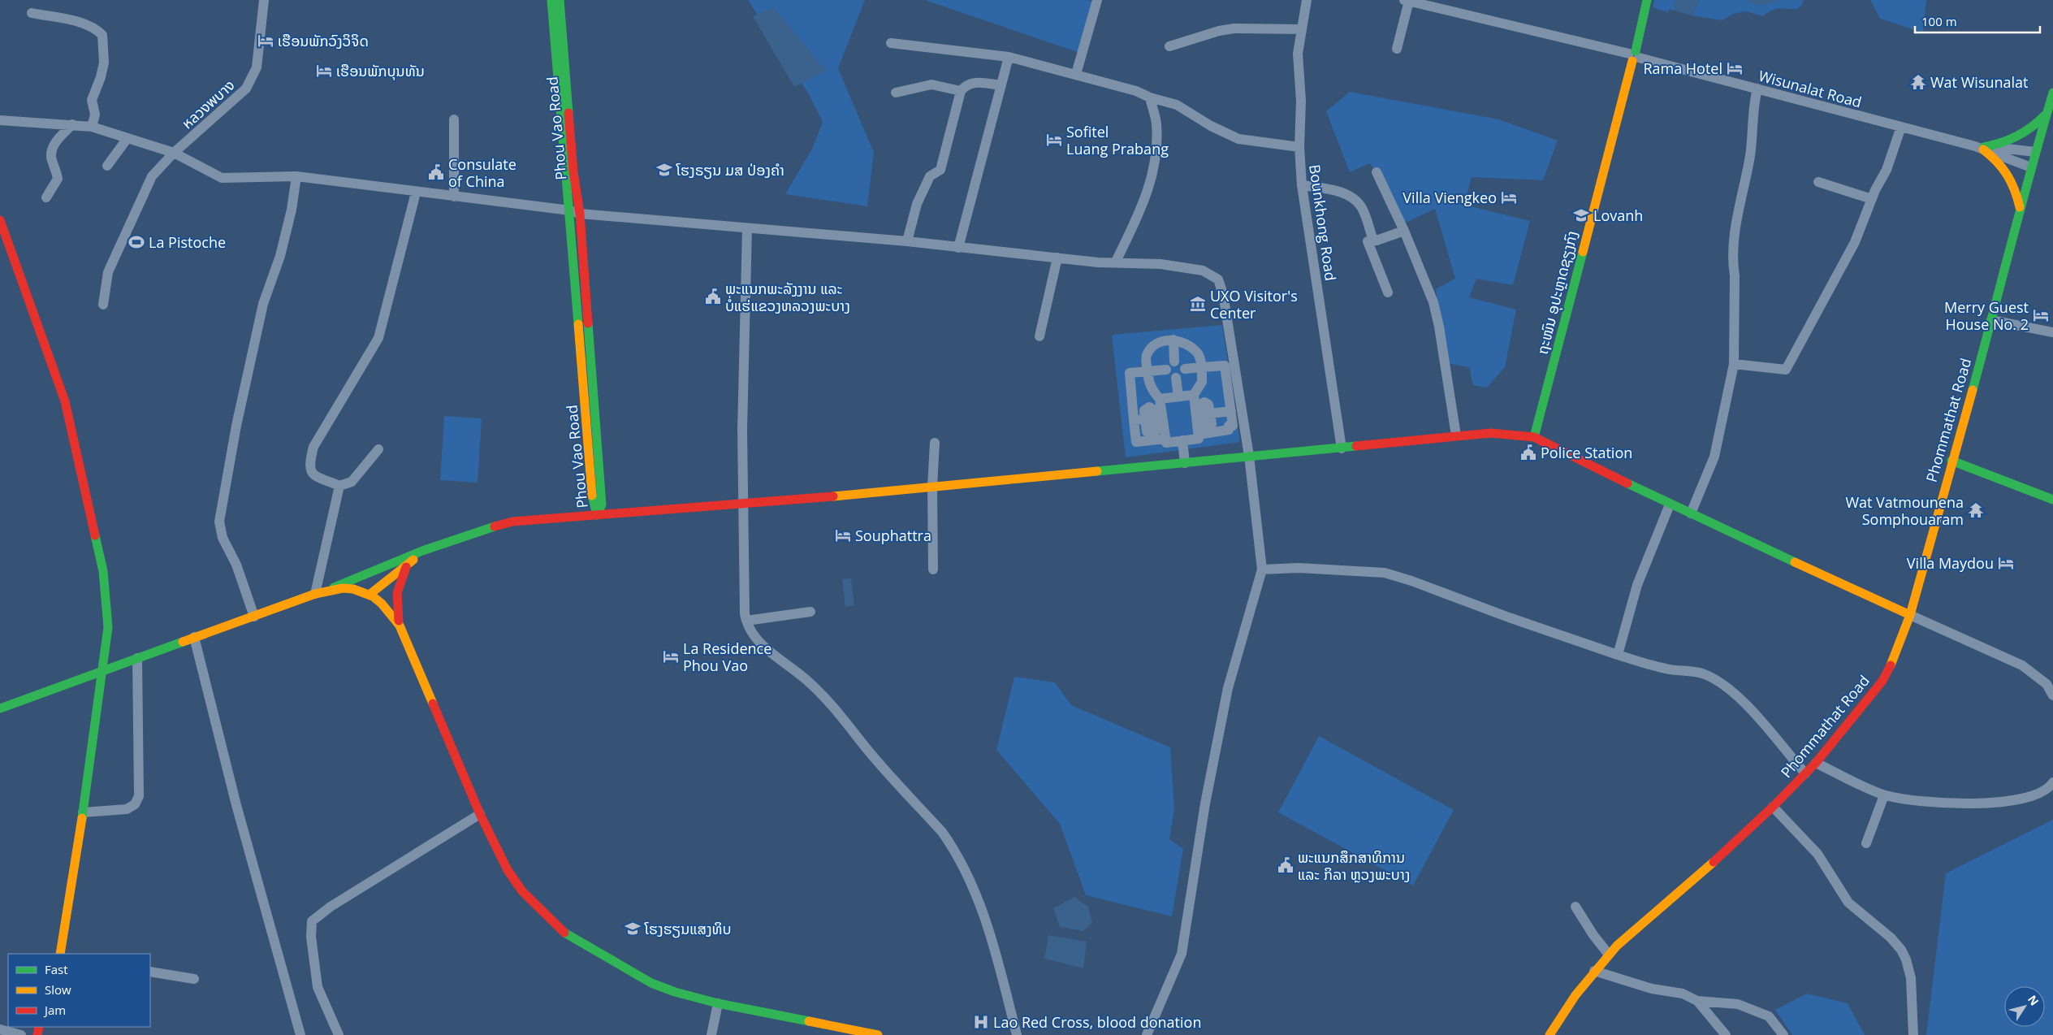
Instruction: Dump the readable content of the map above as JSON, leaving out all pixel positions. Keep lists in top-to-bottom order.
{
  "streets": {
    "street": [
      "Wisunalat Road",
      "หลวงพบาง",
      "Phou Vao Road",
      "Bounkhong Road",
      "ຖະໜົນ ອຸປະຫຼາດຊຽງກົງ",
      "Phommathat Road"
    ]
  },
  "crossings": [
    ["Wisunalat Road", "ຖະໜົນ ອຸປະຫຼາດຊຽງກົງ"],
    ["Wisunalat Road", "Phommathat Road"]
  ],
  "places": {
    "hotel": [
      "ເຮືອນພັກວົງວິຈິດ",
      "Rama Hotel",
      "ເຮືອນພັກບຸນທັນ",
      "Sofitel Luang Prabang",
      "Villa Viengkeo",
      "Merry Guest House No. 2",
      "Souphattra",
      "Villa Maydou",
      "La Residence Phou Vao"
    ],
    "temple": ["Wat Wisunalat", "Wat Vatmounena Somphouaram"],
    "school or university": ["ໂຮງຣຽນ ມສ ປ່ອງຄຳ", "Lovanh", "ໂຮງຮຽນແສງທິບ"],
    "public building": [
      "Consulate of China",
      "ພະແນກພະລັງງານ ແລະ ບໍ່ແຮ່ແຂວງຫລວງພະບາງ",
      "Police Station",
      "ພະແນກສຶກສາທິການ ແລະ ກິລາ ຫຼວງພະບາງ"
    ],
    "sports": ["La Pistoche"],
    "museum": ["UXO Visitor's Center"],
    "hospital": ["Lao Red Cross, blood donation"]
  },
  "legend": ["Fast", "Slow", "Jam"],
  "scale_bar": "100 m",
  "north": "top right"
}
